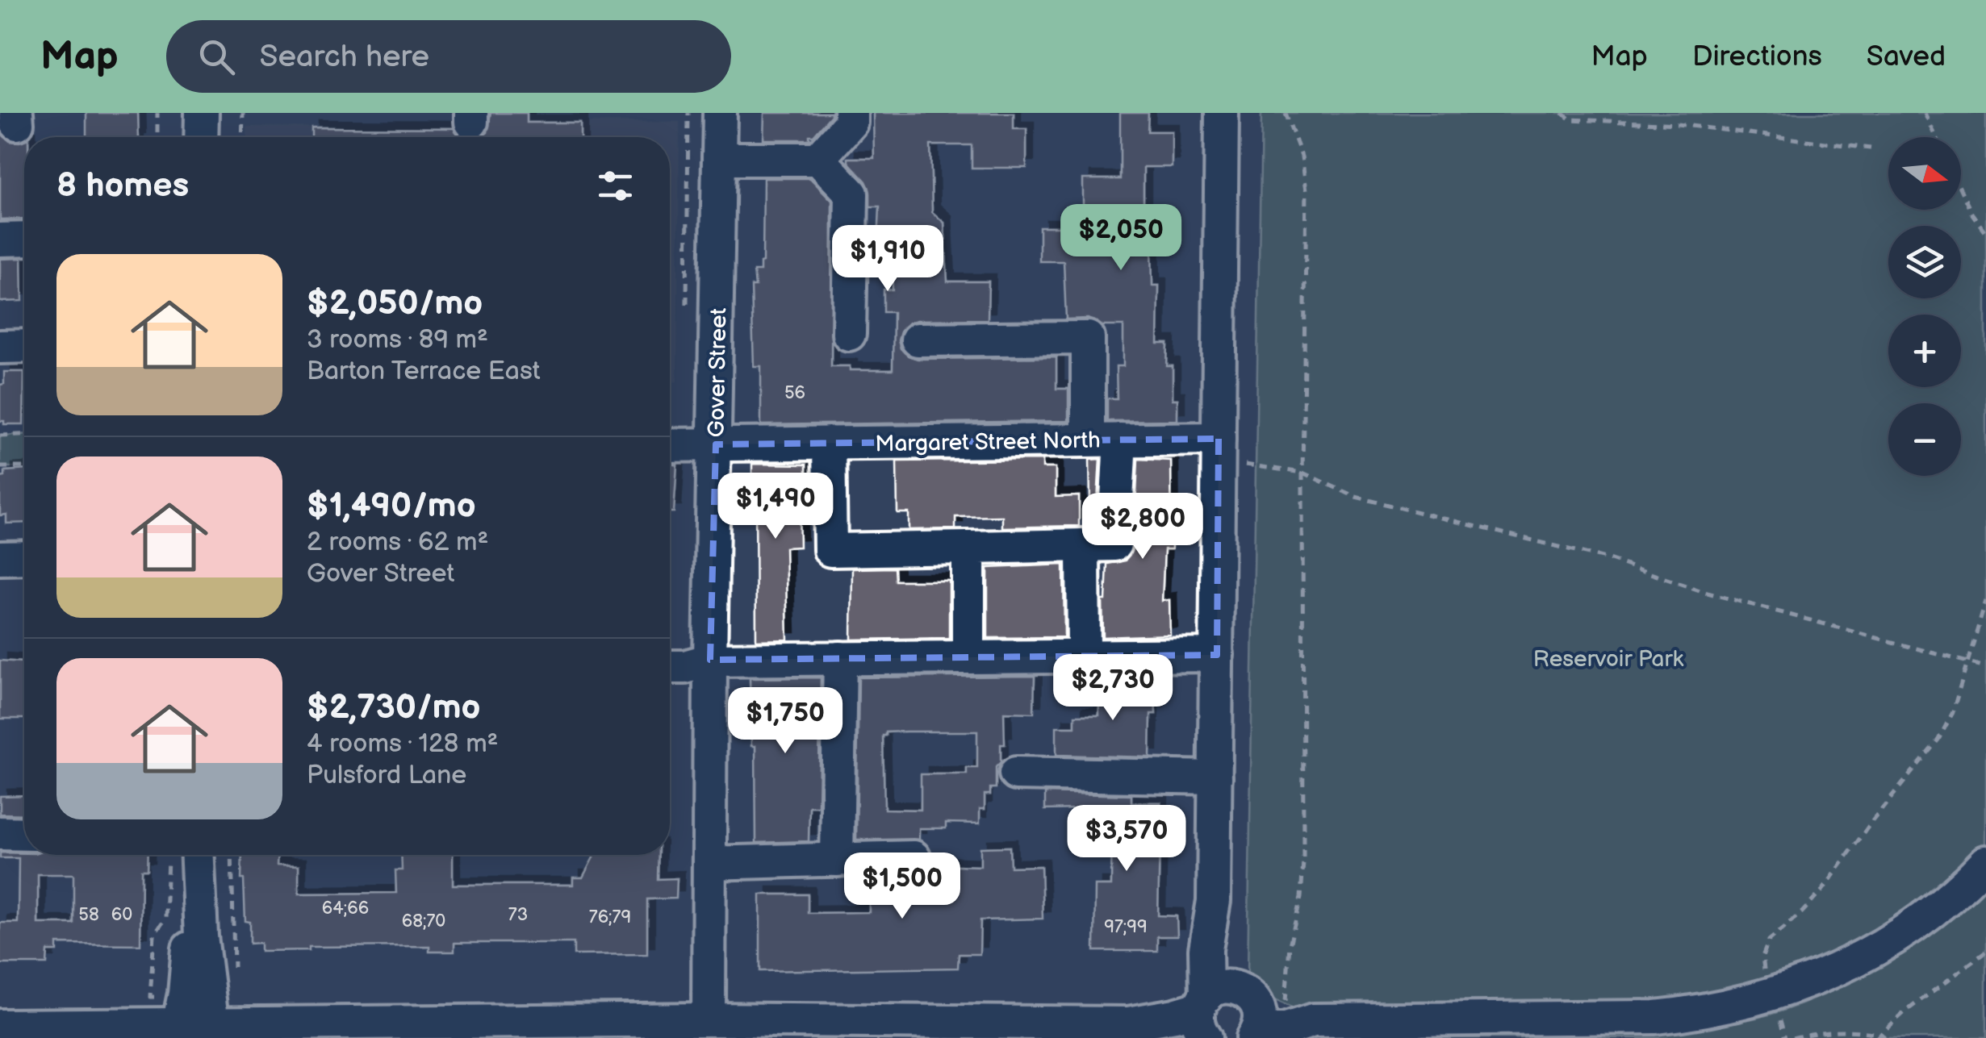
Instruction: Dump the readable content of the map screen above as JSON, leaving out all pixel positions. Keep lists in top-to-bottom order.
{
  "streets": {
    "street": ["Gover Street", "Margaret Street North"]
  },
  "crossings": [
    ["Gover Street", "Margaret Street North"]
  ],
  "parks": ["Reservoir Park"],
  "house_numbers": [
    "56",
    "64;66",
    "58",
    "60",
    "73",
    "76;79",
    "68;70",
    "97;99"
  ],
  "north": "right",
  "page": {
    "header": "Map",
    "search": "Search here",
    "nav": ["Map", "Directions", "Saved"],
    "map_buttons": ["+", "−"],
    "heading": "8 homes",
    "price": [
      "$2,050",
      "$1,910",
      "$1,490",
      "$2,800",
      "$2,730",
      "$1,750",
      "$3,570",
      "$1,500"
    ],
    "list": [
      {
        "name": "$2,050/mo",
        "note": "3 rooms · 89 m² · Barton Terrace East"
      },
      {
        "name": "$1,490/mo",
        "note": "2 rooms · 62 m² · Gover Street"
      },
      {
        "name": "$2,730/mo",
        "note": "4 rooms · 128 m² · Pulsford Lane"
      }
    ]
  }
}
